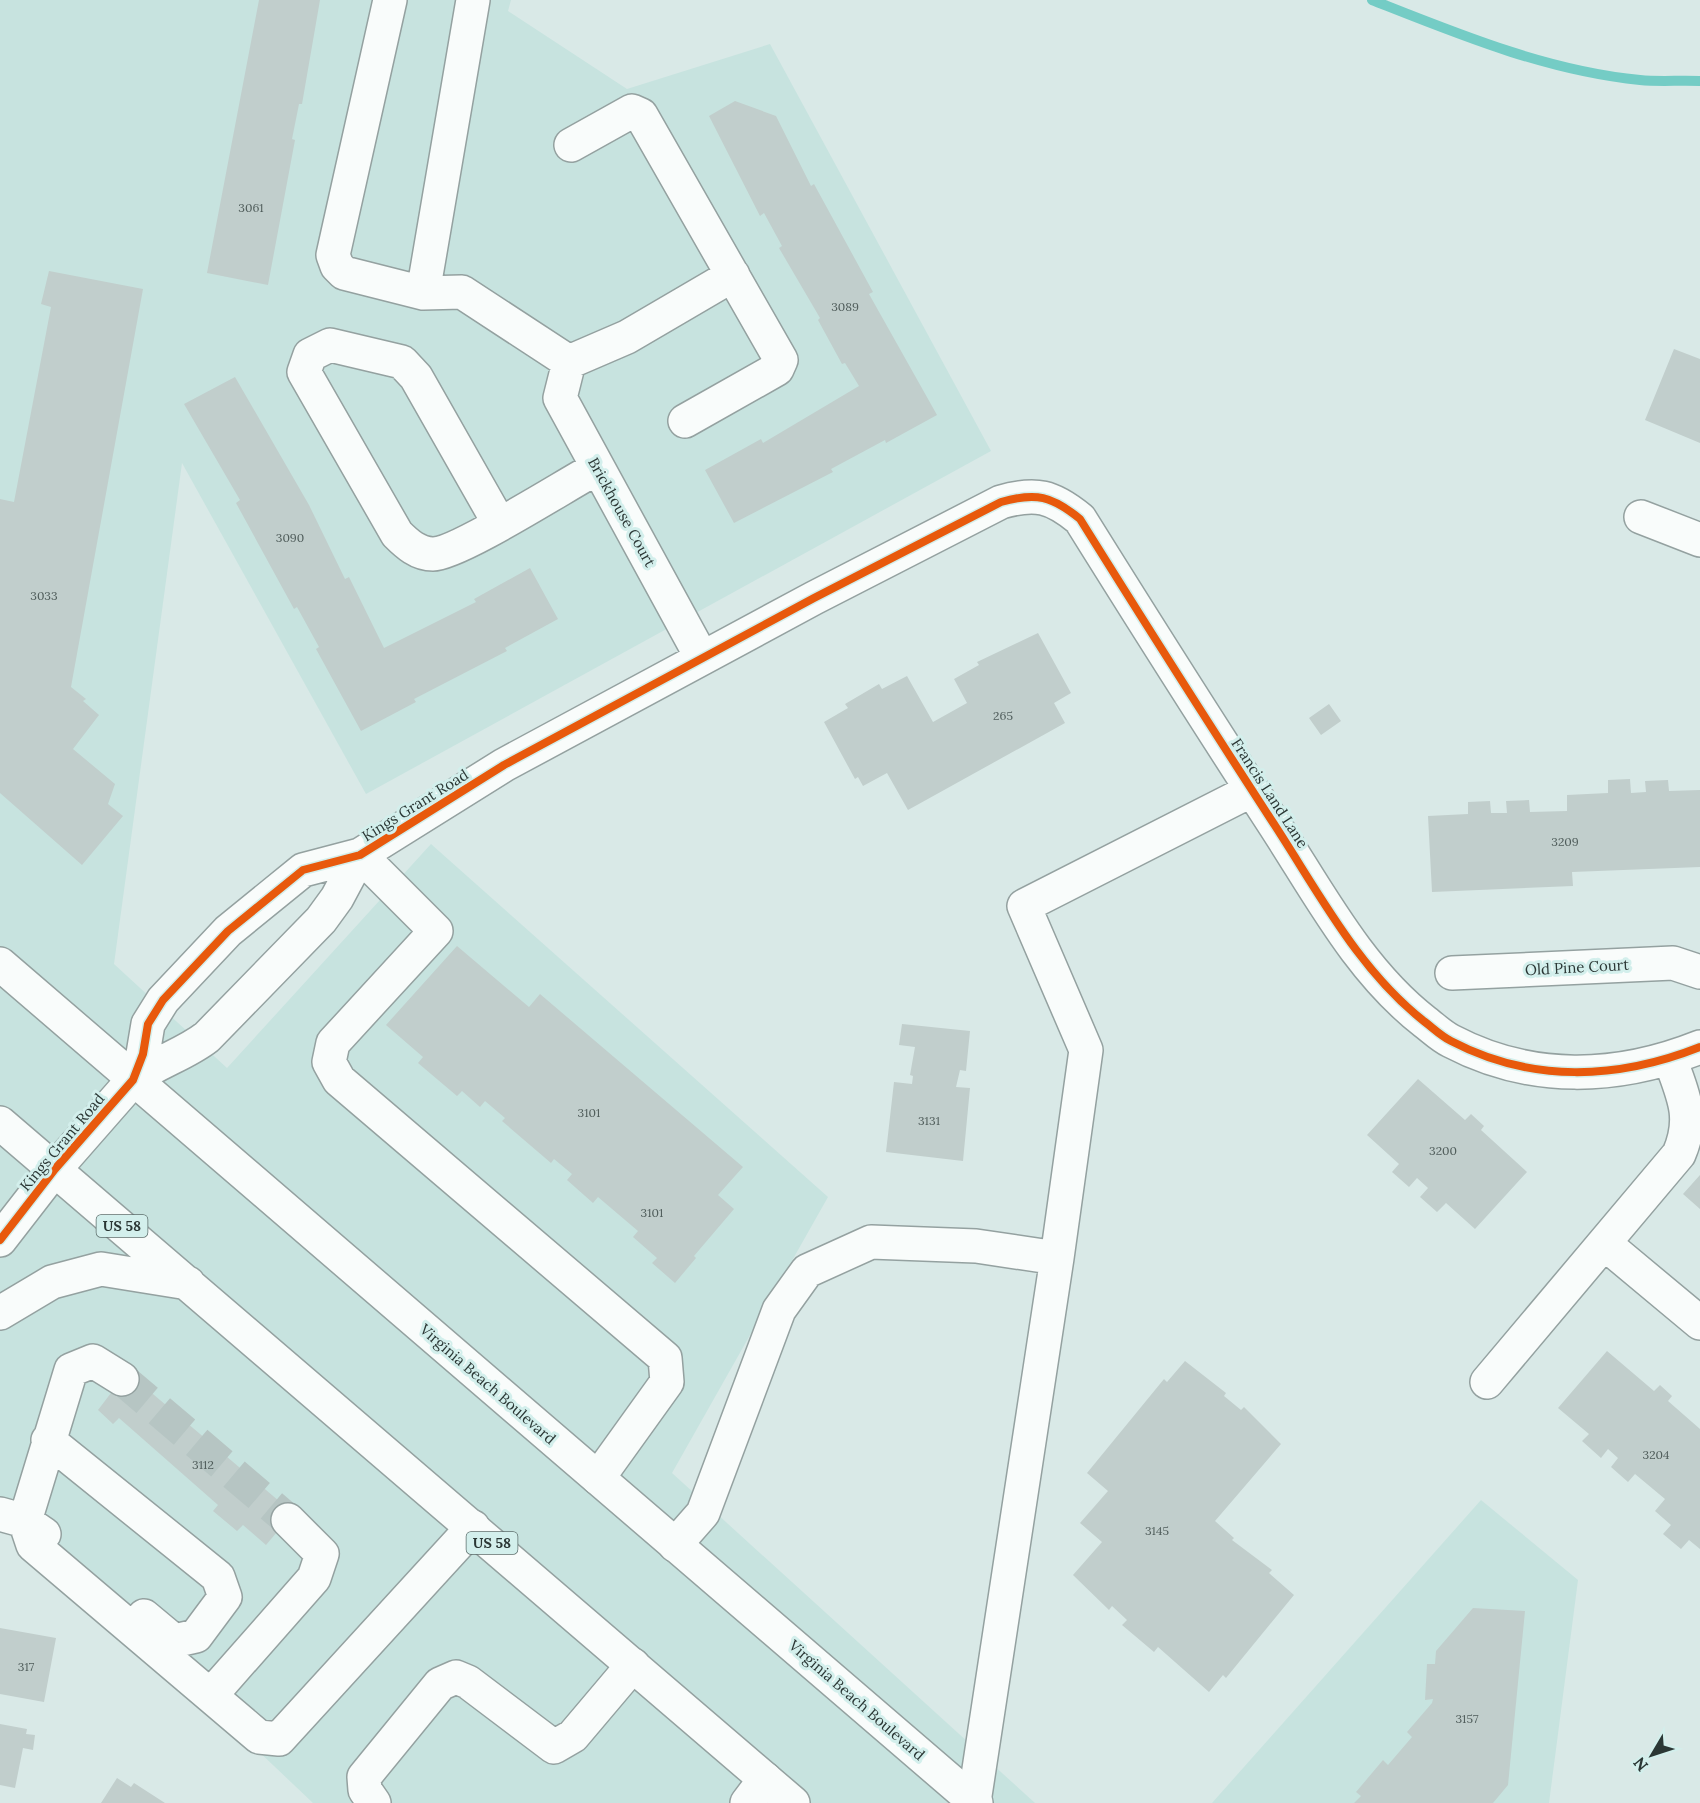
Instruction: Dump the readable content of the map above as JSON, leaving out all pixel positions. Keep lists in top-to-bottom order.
{
  "streets": {
    "street": [
      "Brickhouse Court",
      "Francis Land Lane",
      "Kings Grant Road",
      "Old Pine Court",
      "US 58",
      "Virginia Beach Boulevard"
    ]
  },
  "crossings": [
    ["Brickhouse Court", "Kings Grant Road"],
    ["Francis Land Lane", "Kings Grant Road"],
    ["Kings Grant Road", "US 58"],
    ["Kings Grant Road", "Virginia Beach Boulevard"]
  ],
  "house_numbers": [
    "3061",
    "3089",
    "3090",
    "3033",
    "265",
    "3209",
    "3101",
    "3131",
    "3200",
    "3101",
    "3204",
    "3112",
    "3145",
    "317",
    "3157"
  ],
  "north": "bottom left"
}
